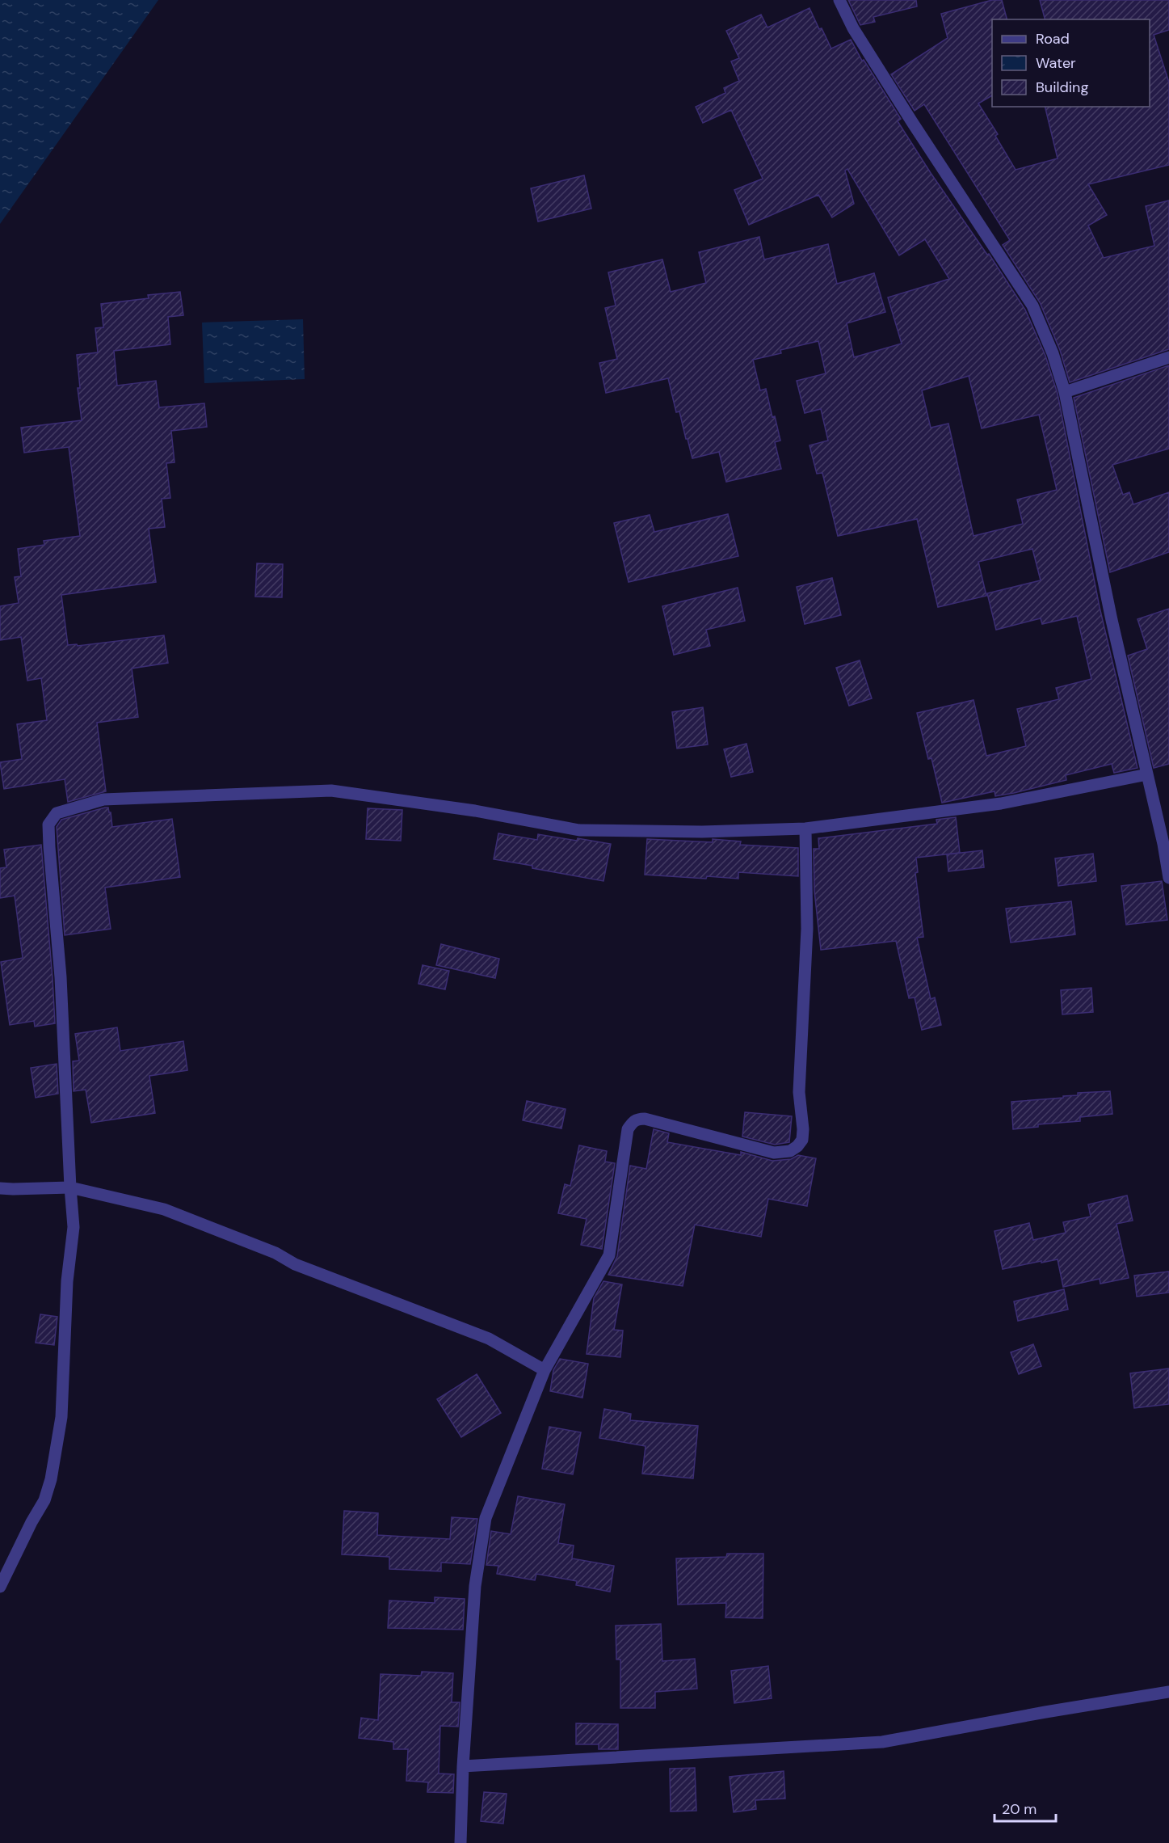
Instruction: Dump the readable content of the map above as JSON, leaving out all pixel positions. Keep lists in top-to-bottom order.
{
  "legend": ["Road", "Water", "Building"],
  "scale_bar": "20 m"
}
